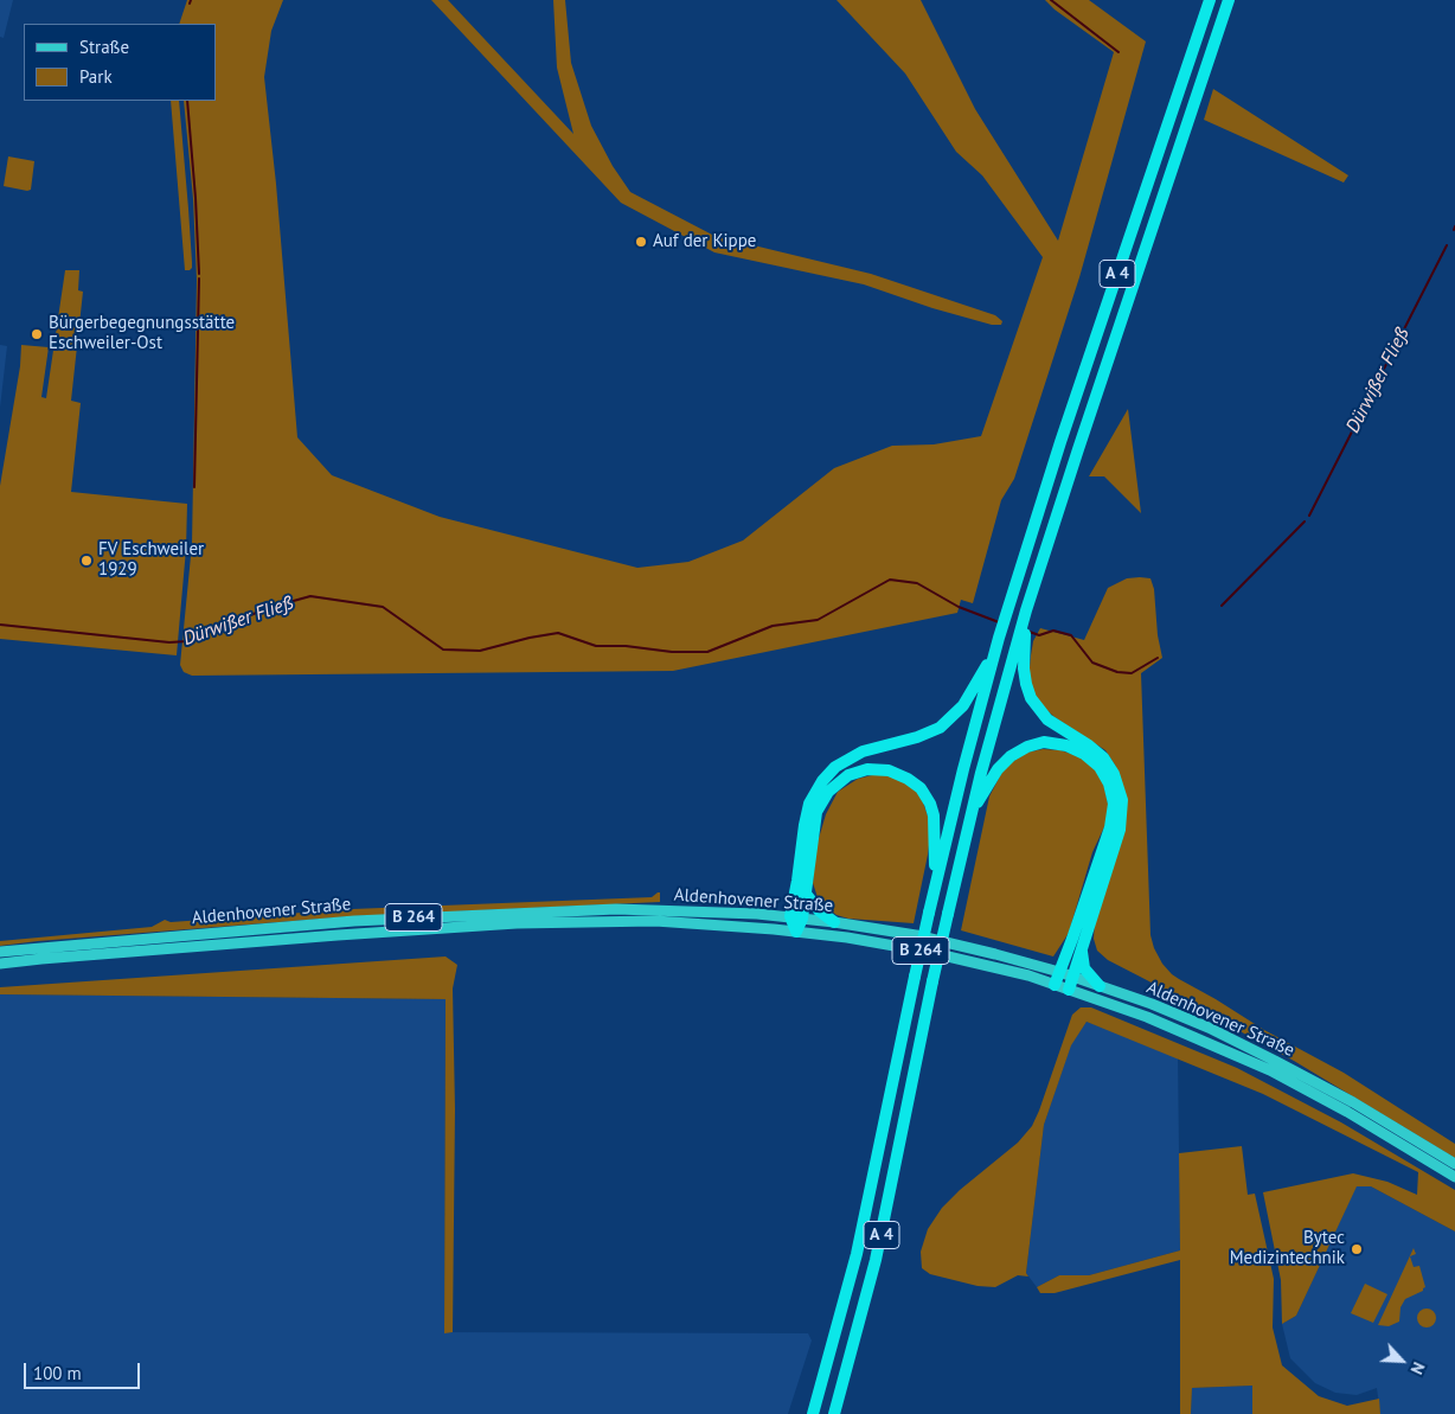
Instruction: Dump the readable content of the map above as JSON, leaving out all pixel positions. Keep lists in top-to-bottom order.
{
  "streets": {
    "highway": ["A 4"],
    "main road": ["Aldenhovener Straße", "B 264"]
  },
  "water": ["Dürwißer Fließ"],
  "places": [
    "Auf der Kippe",
    "Bürgerbegegnungsstätte Eschweiler-Ost",
    "FV Eschweiler 1929",
    "Bytec Medizintechnik"
  ],
  "legend": ["Straße", "Park"],
  "scale_bar": "100 m",
  "north": "bottom right"
}
